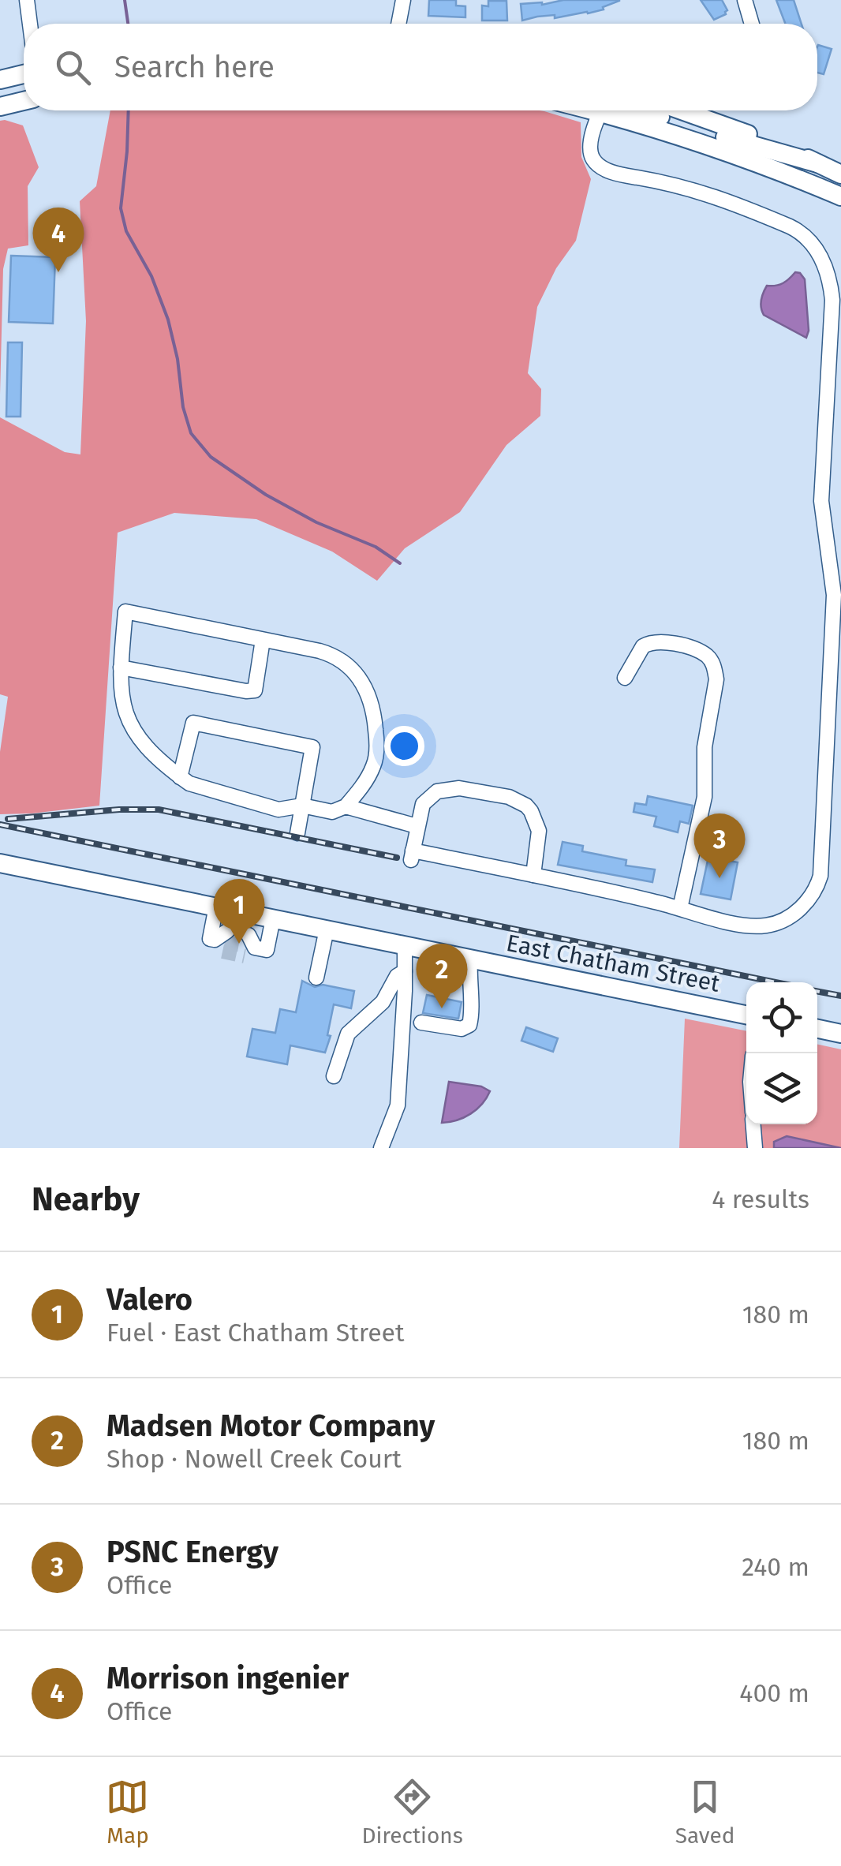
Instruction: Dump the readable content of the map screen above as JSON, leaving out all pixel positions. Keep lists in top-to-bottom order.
{
  "streets": {
    "main road": ["East Chatham Street"]
  },
  "page": {
    "search": "Search here",
    "pins": [
      "4",
      "3",
      "1",
      "2"
    ],
    "heading": ["Nearby", "4 results"],
    "list": [
      {
        "mark": "1",
        "name": "Valero",
        "note": "Fuel · East Chatham Street",
        "value": "180 m"
      },
      {
        "mark": "2",
        "name": "Madsen Motor Company",
        "note": "Shop · Nowell Creek Court",
        "value": "180 m"
      },
      {
        "mark": "3",
        "name": "PSNC Energy",
        "note": "Office",
        "value": "240 m"
      },
      {
        "mark": "4",
        "name": "Morrison ingenier",
        "note": "Office",
        "value": "400 m"
      }
    ],
    "nav": ["Map", "Directions", "Saved"]
  }
}
